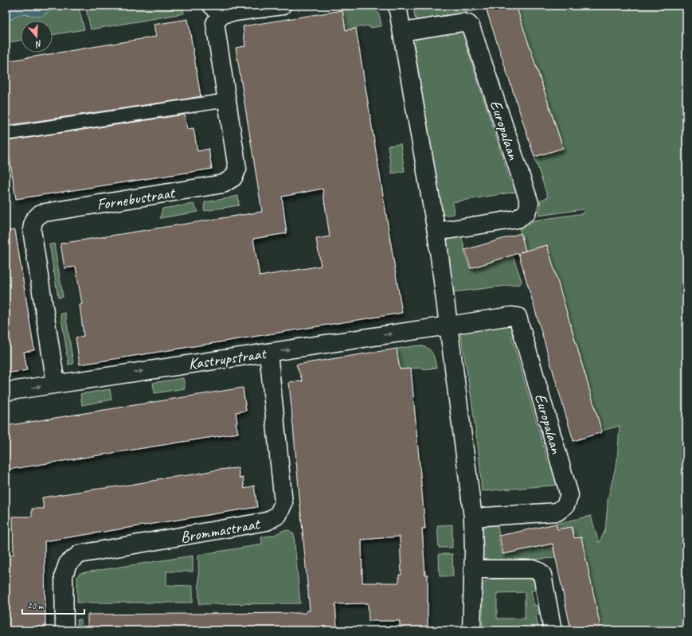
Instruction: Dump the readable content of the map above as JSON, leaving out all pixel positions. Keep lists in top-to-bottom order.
{
  "streets": {
    "street": [
      "Europalaan",
      "Fornebustraat",
      "Kastrupstraat",
      "Brommastraat"
    ]
  },
  "crossings": [
    ["Europalaan", "Kastrupstraat"],
    ["Fornebustraat", "Kastrupstraat"],
    ["Kastrupstraat", "Brommastraat"]
  ],
  "one_way": ["Kastrupstraat"],
  "scale_bar": "20 m",
  "north": "bottom"
}
